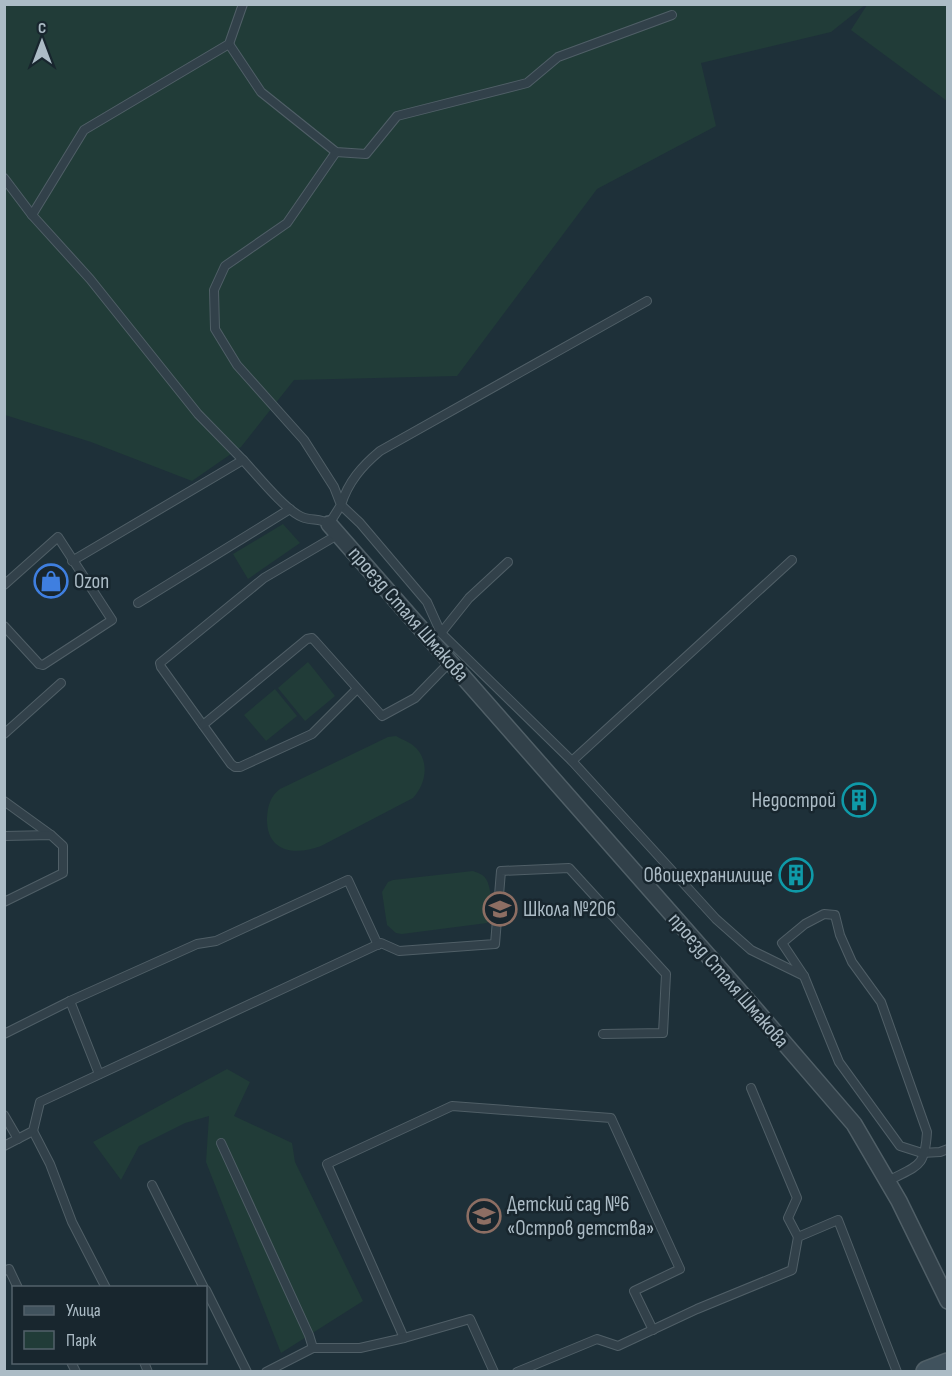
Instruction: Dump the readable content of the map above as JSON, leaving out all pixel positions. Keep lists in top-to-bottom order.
{
  "streets": {
    "street": ["проезд Сталя Шмакова"]
  },
  "places": {
    "shop": ["Ozon"],
    "building": ["Недострой", "Овощехранилище"],
    "school or university": ["Школа №206", "Детский сад №6 «Остров детства»"]
  },
  "legend": ["Улица", "Парк"],
  "north": "top"
}
